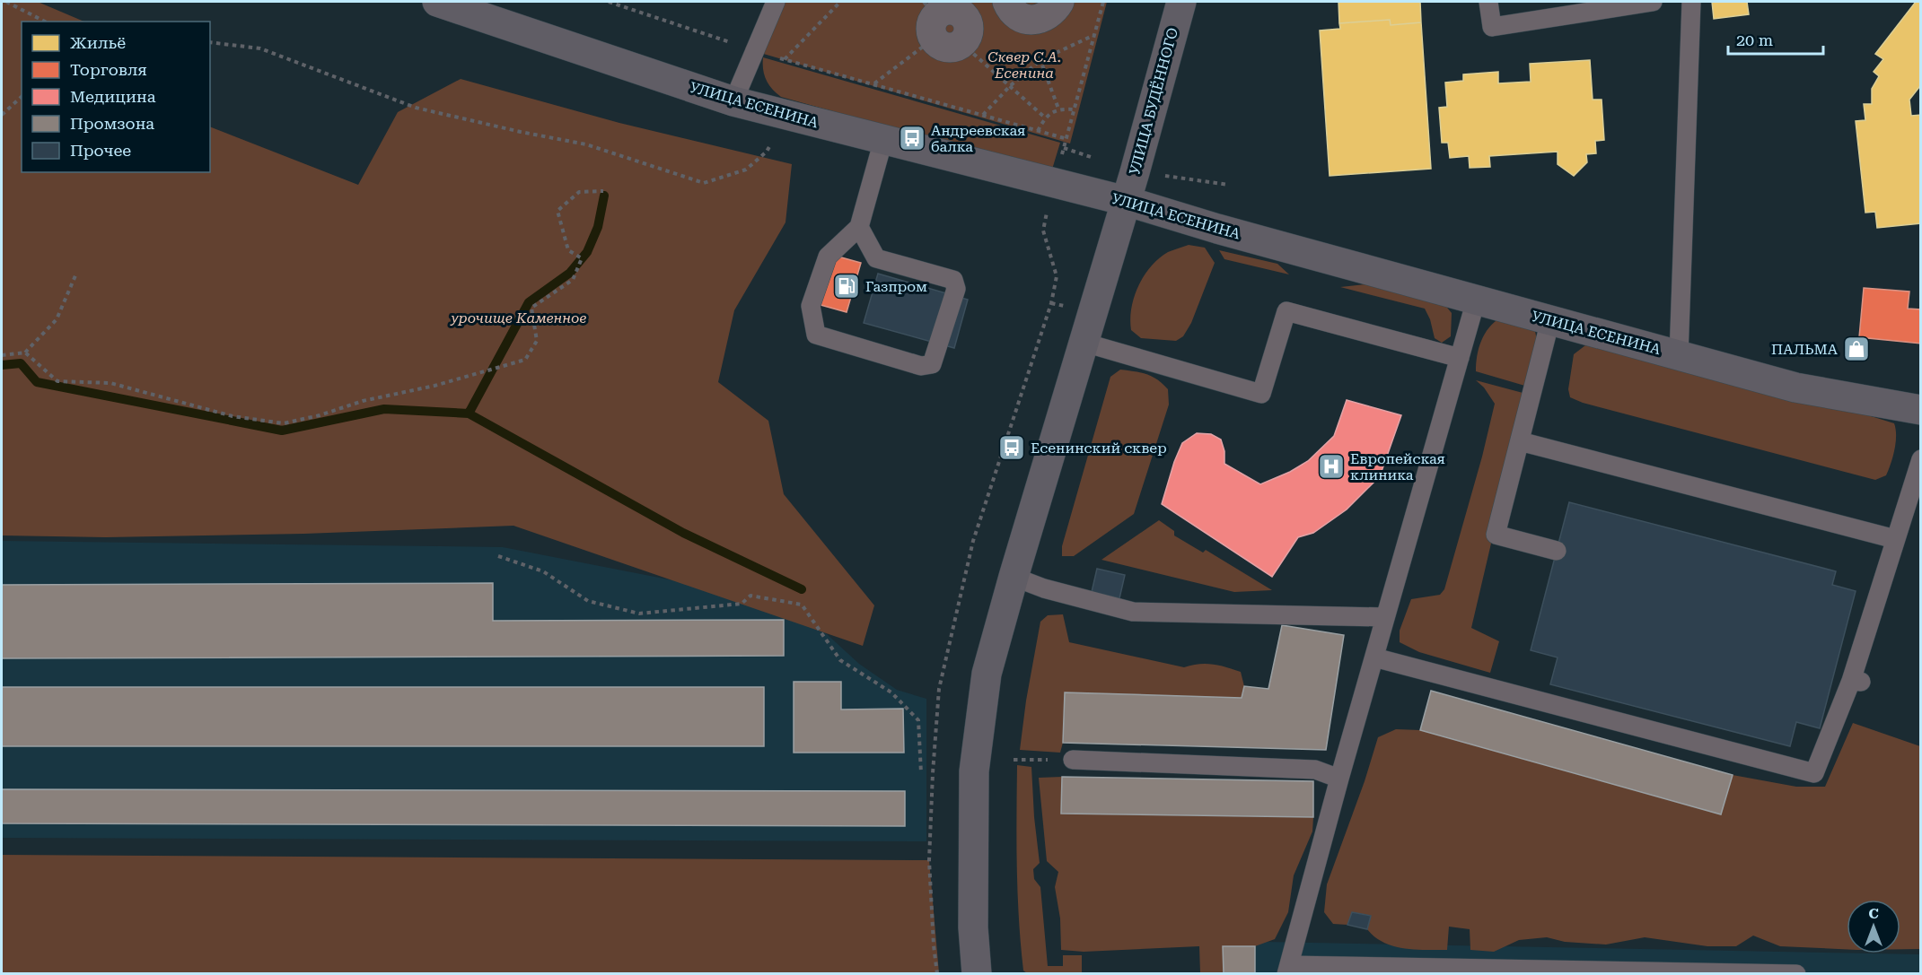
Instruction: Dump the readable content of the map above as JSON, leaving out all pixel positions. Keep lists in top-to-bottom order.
{
  "streets": {
    "street": ["УЛИЦА БУДЁННОГО", "УЛИЦА ЕСЕНИНА"]
  },
  "crossings": [
    ["УЛИЦА БУДЁННОГО", "УЛИЦА ЕСЕНИНА"]
  ],
  "parks": ["Сквер С.А. Есенина", "урочище Каменное"],
  "places": {
    "bus stop": ["Андреевская балка", "Есенинский сквер"],
    "fuel station": ["Газпром"],
    "shop": ["ПАЛЬМА"],
    "hospital": ["Европейская клиника"]
  },
  "legend": [
    "Жильё",
    "Торговля",
    "Медицина",
    "Промзона",
    "Прочее"
  ],
  "scale_bar": "20 m",
  "north": "top"
}
